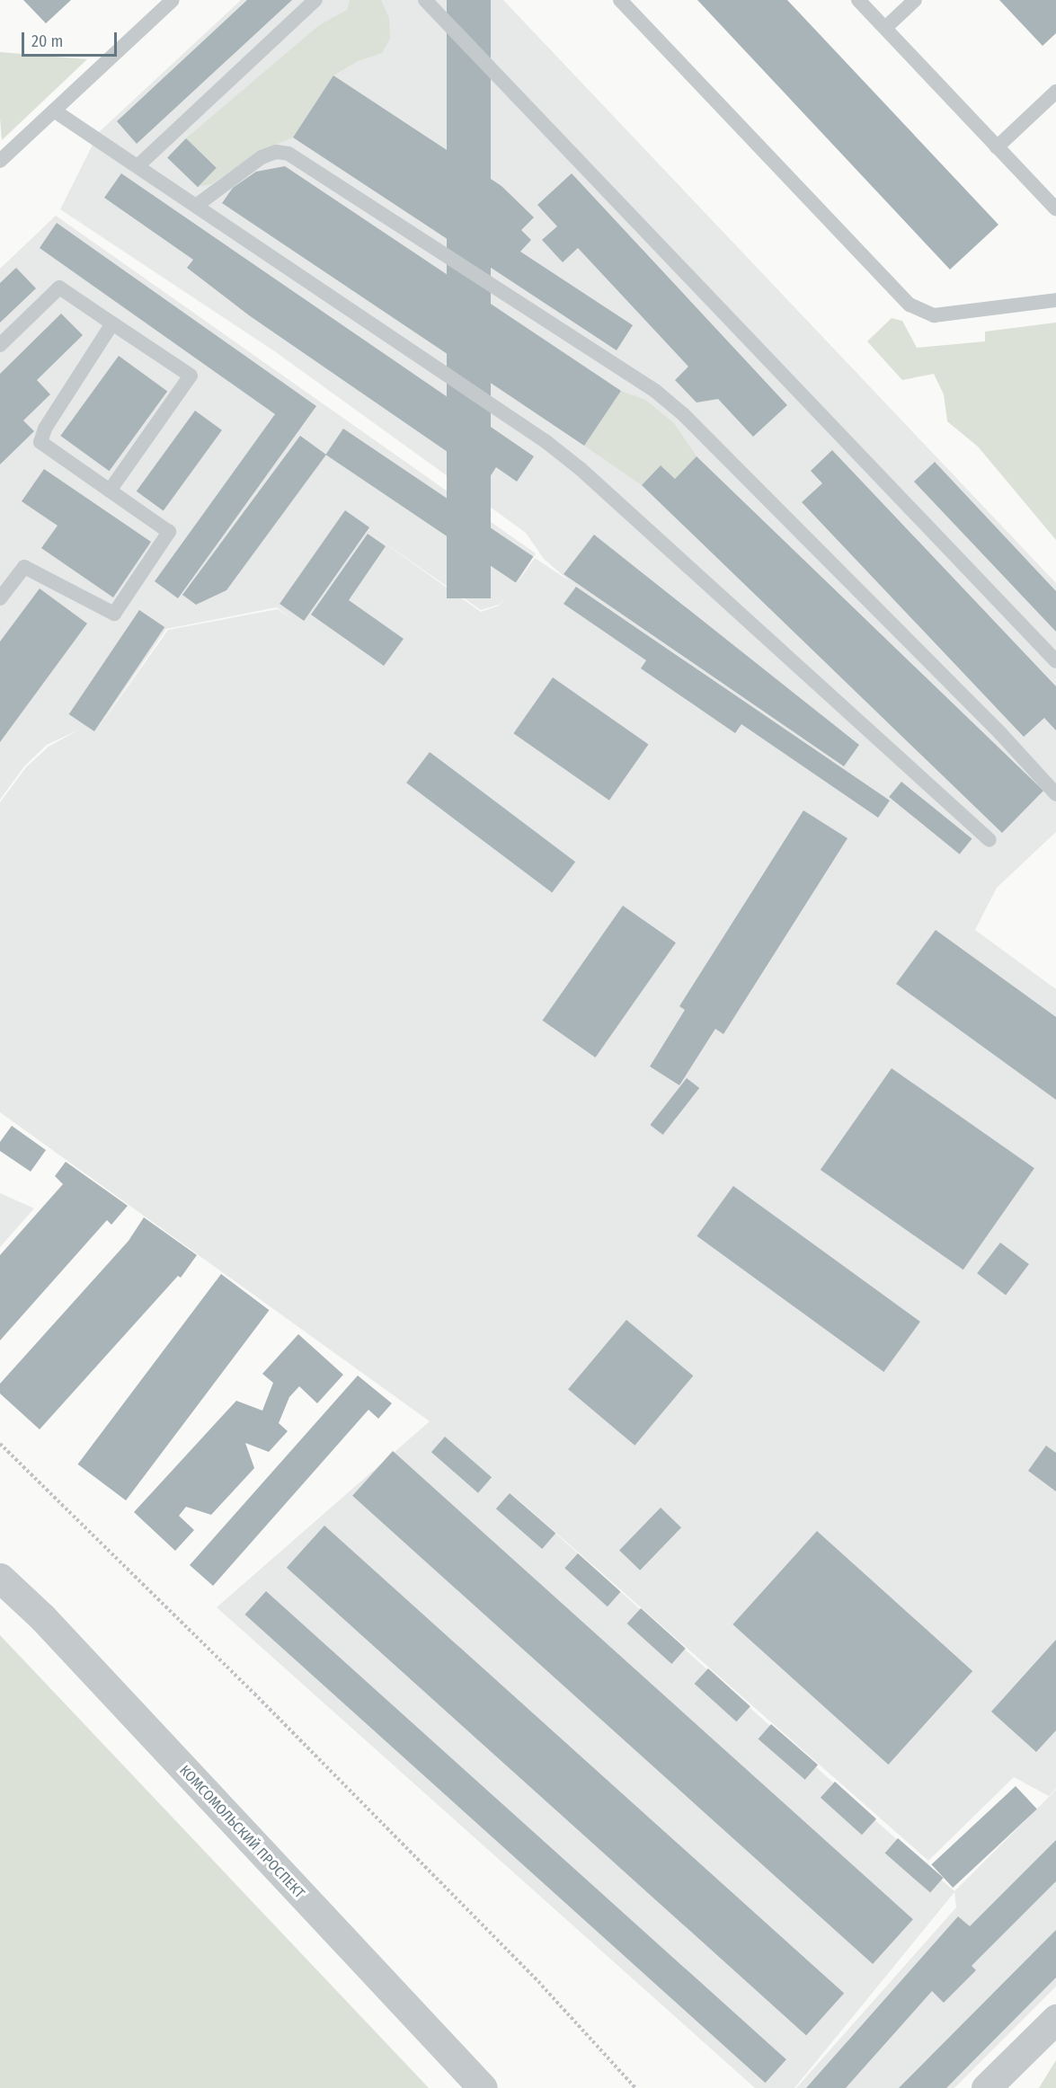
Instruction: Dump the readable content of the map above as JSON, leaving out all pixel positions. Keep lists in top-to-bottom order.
{
  "streets": {
    "street": ["КОМСОМОЛЬСКИЙ ПРОСПЕКТ"]
  },
  "scale_bar": "20 m"
}
